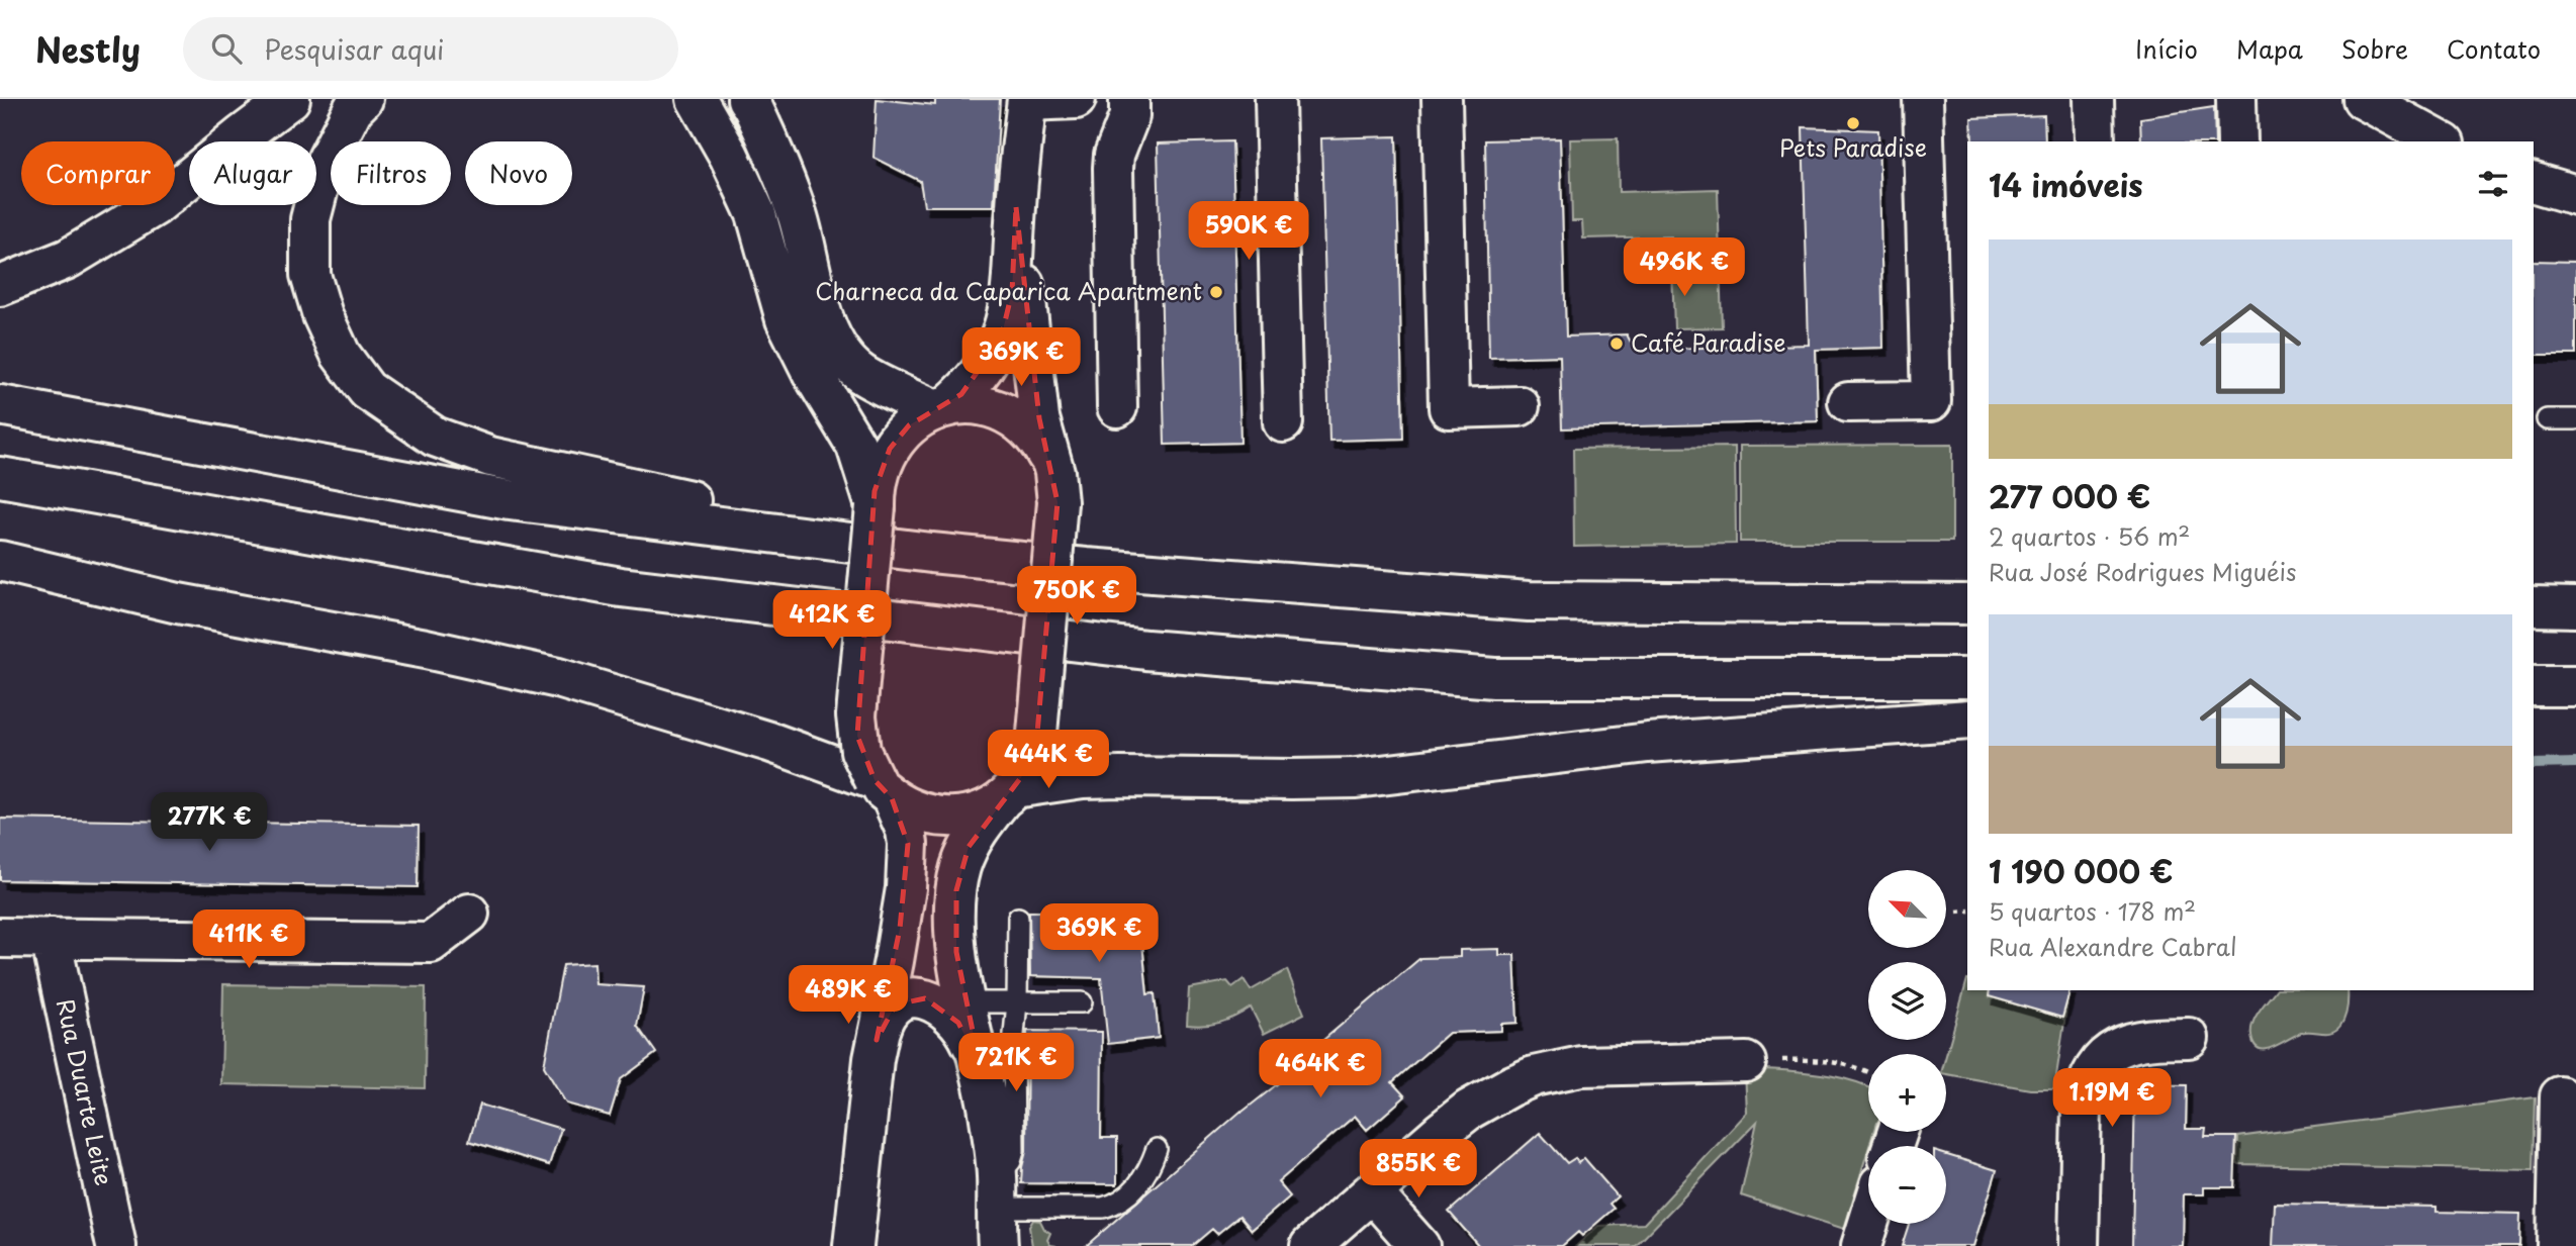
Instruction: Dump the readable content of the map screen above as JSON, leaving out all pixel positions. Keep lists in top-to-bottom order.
{
  "streets": {
    "main road": ["Rua Duarte Leite"]
  },
  "places": ["Pets Paradise", "Charneca da Caparica Apartment", "Café Paradise"],
  "north": "top left",
  "page": {
    "header": "Nestly",
    "search": "Pesquisar aqui",
    "nav": [
      "Início",
      "Mapa",
      "Sobre",
      "Contato"
    ],
    "chip": [
      "Comprar",
      "Alugar",
      "Filtros",
      "Novo"
    ],
    "heading": "14 imóveis",
    "price": [
      "590K €",
      "496K €",
      "369K €",
      "750K €",
      "412K €",
      "444K €",
      "277K €",
      "369K €",
      "411K €",
      "489K €",
      "721K €",
      "464K €",
      "1.19M €",
      "855K €"
    ],
    "list": [
      {
        "name": "277 000 €",
        "note": "2 quartos · 56 m² · Rua José Rodrigues Miguéis"
      },
      {
        "name": "1 190 000 €",
        "note": "5 quartos · 178 m² · Rua Alexandre Cabral"
      }
    ],
    "map_buttons": ["+", "−"]
  }
}
